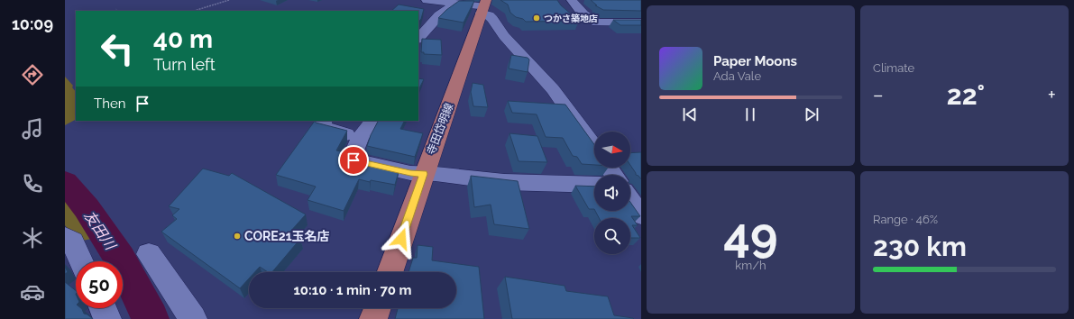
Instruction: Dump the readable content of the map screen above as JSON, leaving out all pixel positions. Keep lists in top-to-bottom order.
{
  "streets": {
    "main road": ["寺田岱明線"]
  },
  "water": ["友田川"],
  "places": ["つかさ築地店", "CORE21玉名店"],
  "north": "right",
  "page": {
    "tabs": "10:09",
    "tile": [
      "Climate",
      ["49", "km/h"],
      ["Range · 46%", "230 km"]
    ],
    "turn": ["40 m", "Turn left"],
    "song": ["Paper Moons", "Ada Vale"],
    "heat": ["−", "22°", "+"],
    "then": "Then",
    "limit": "50",
    "trip": "10:10 · 1 min · 70 m"
  }
}
